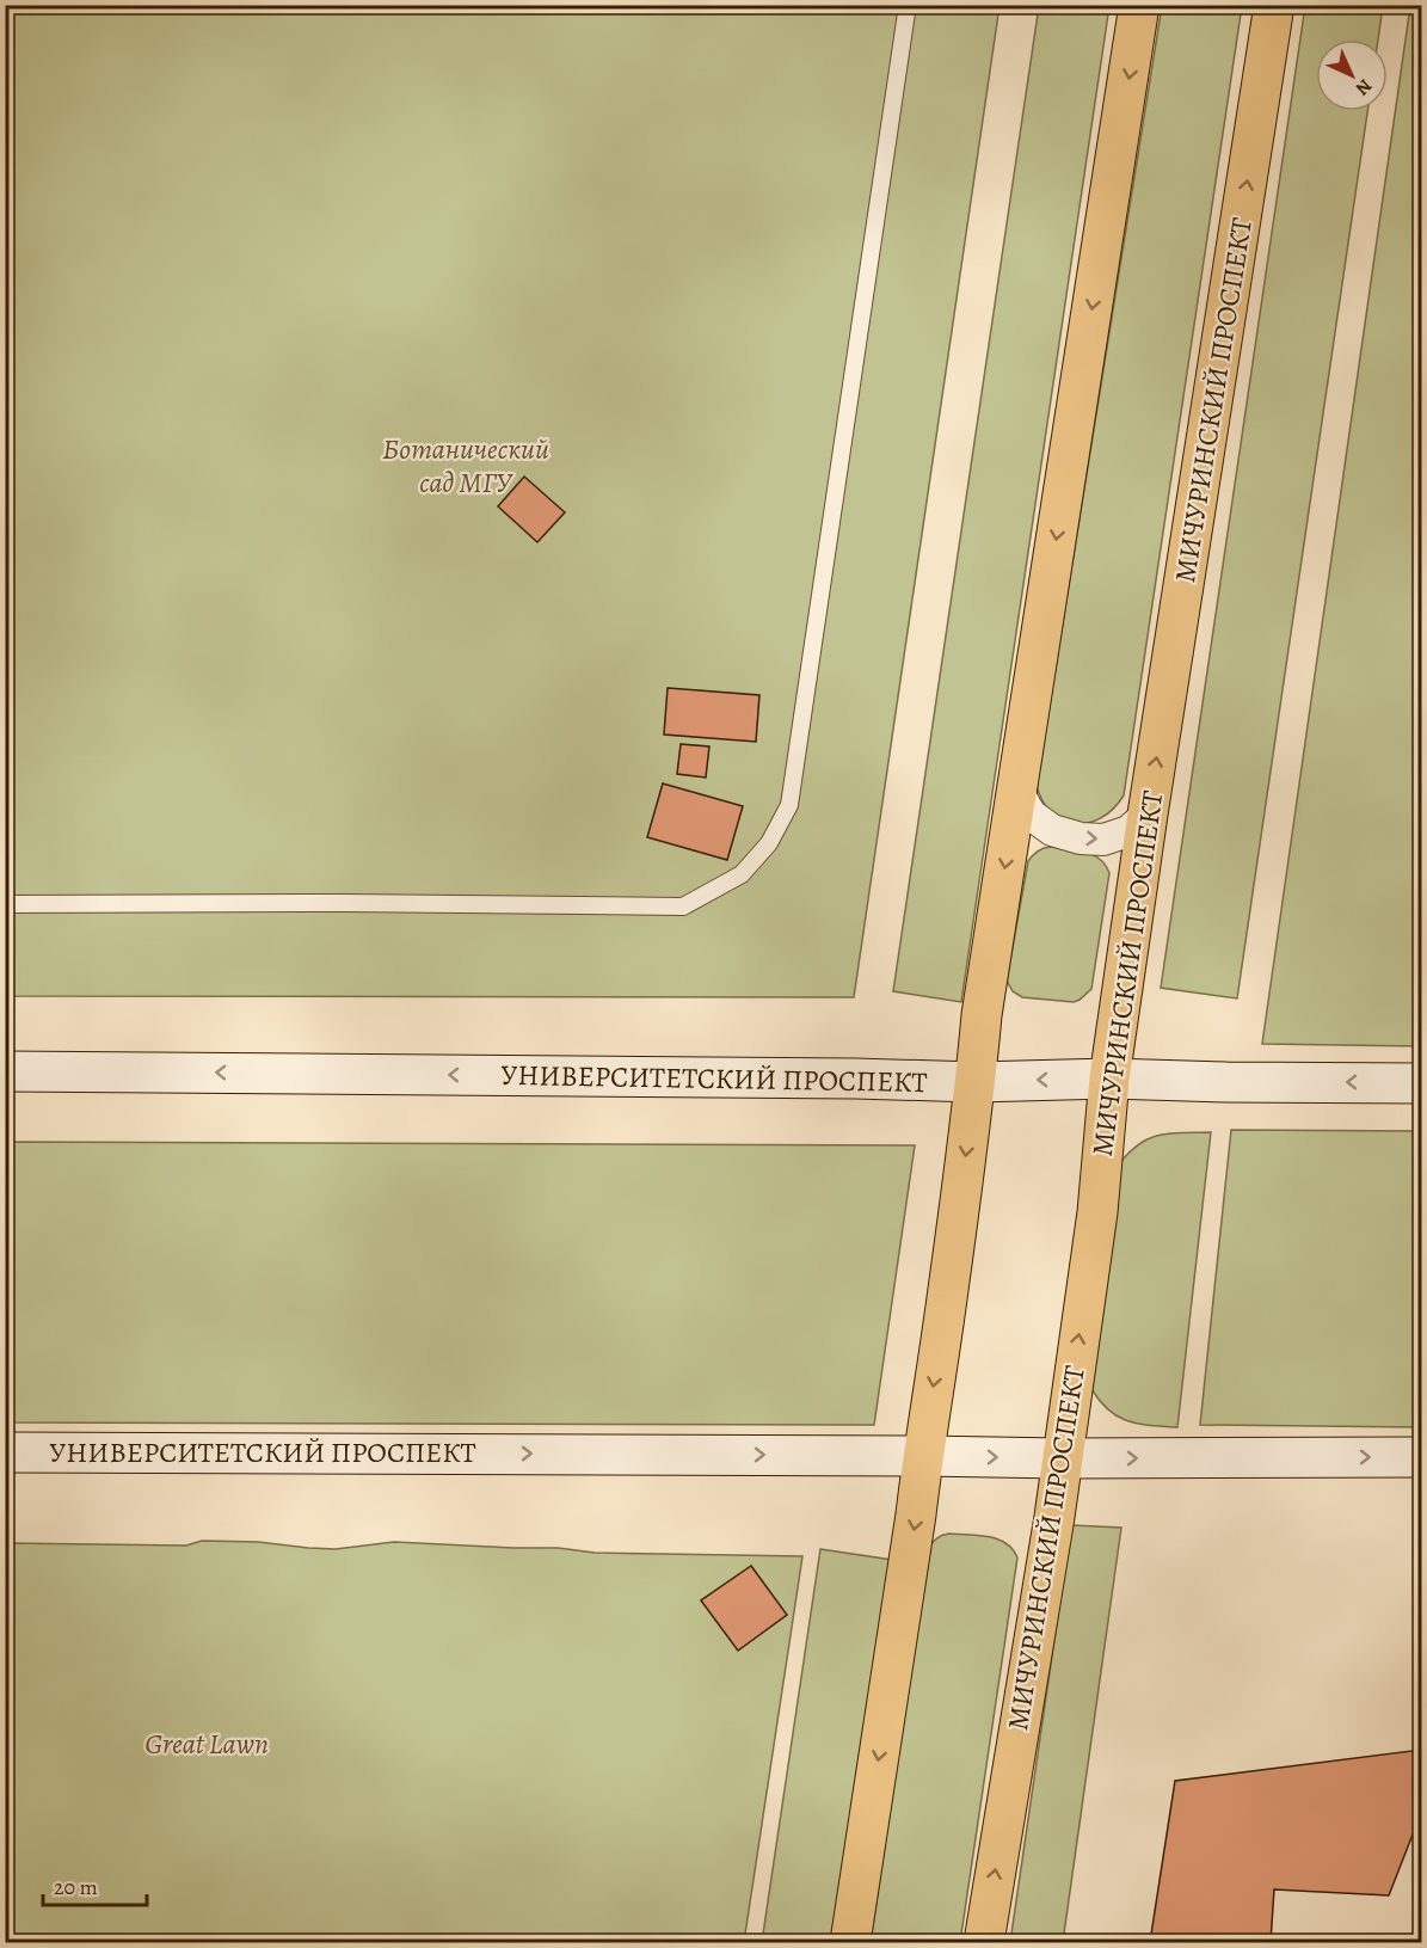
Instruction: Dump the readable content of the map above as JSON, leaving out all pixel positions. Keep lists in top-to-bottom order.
{
  "streets": {
    "main road": ["МИЧУРИНСКИЙ ПРОСПЕКТ", "УНИВЕРСИТЕТСКИЙ ПРОСПЕКТ"]
  },
  "crossings": [
    ["МИЧУРИНСКИЙ ПРОСПЕКТ", "УНИВЕРСИТЕТСКИЙ ПРОСПЕКТ"]
  ],
  "parks": ["Ботанический сад МГУ", "Great Lawn"],
  "scale_bar": "20 m",
  "north": "bottom right"
}
